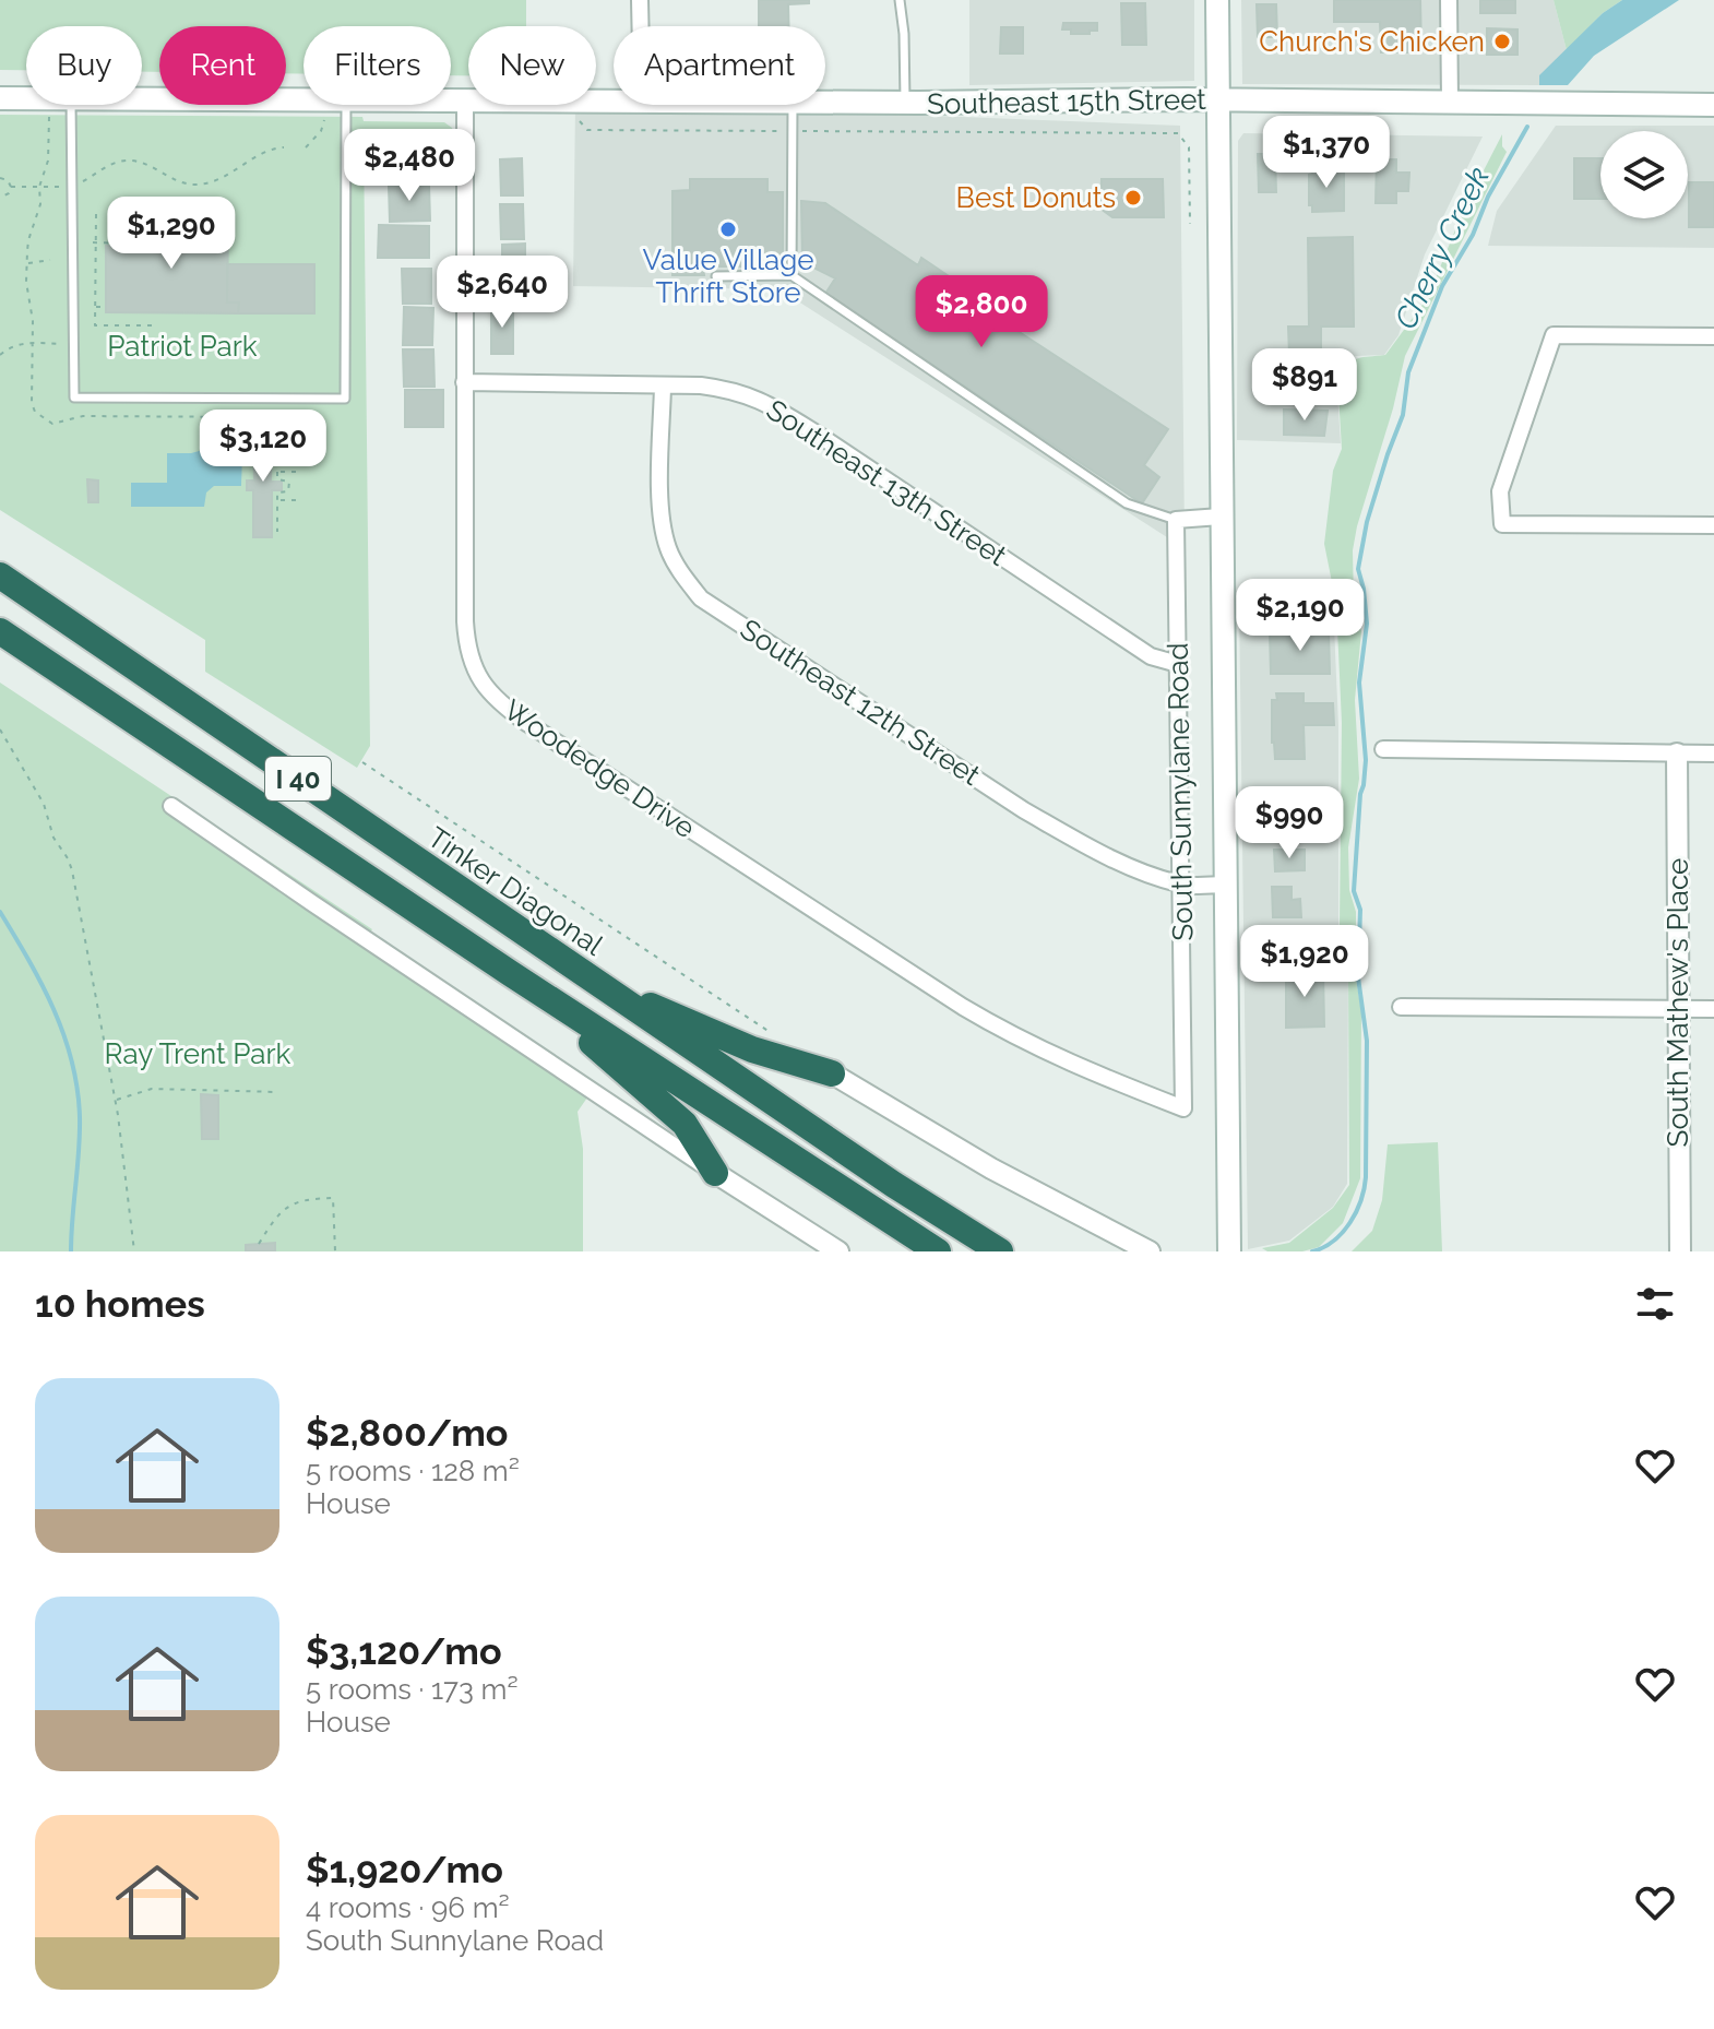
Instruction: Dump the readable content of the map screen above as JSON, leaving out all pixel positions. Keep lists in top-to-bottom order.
{
  "streets": {
    "highway": ["I 40", "Tinker Diagonal"],
    "main road": ["Southeast 15th Street", "South Sunnylane Road"],
    "street": [
      "Southeast 13th Street",
      "Southeast 12th Street",
      "Woodedge Drive",
      "South Mathew's Place"
    ]
  },
  "crossings": [
    ["Southeast 15th Street", "Woodedge Drive"],
    ["Southeast 15th Street", "South Sunnylane Road"],
    ["Southeast 13th Street", "Southeast 12th Street"],
    ["Southeast 13th Street", "Woodedge Drive"],
    ["Southeast 13th Street", "South Sunnylane Road"],
    ["Southeast 12th Street", "South Sunnylane Road"],
    ["Woodedge Drive", "South Sunnylane Road"]
  ],
  "water": ["Cherry Creek"],
  "parks": ["Patriot Park", "Ray Trent Park"],
  "places": ["Church's Chicken", "Best Donuts", "Value Village Thrift Store"],
  "page": {
    "chip": [
      "Buy",
      "Rent",
      "Filters",
      "New",
      "Apartment"
    ],
    "price": [
      "$1,370",
      "$2,480",
      "$1,290",
      "$2,640",
      "$2,800",
      "$891",
      "$3,120",
      "$2,190",
      "$990",
      "$1,920"
    ],
    "heading": "10 homes",
    "list": [
      {
        "name": "$2,800/mo",
        "note": "5 rooms · 128 m² · House"
      },
      {
        "name": "$3,120/mo",
        "note": "5 rooms · 173 m² · House"
      },
      {
        "name": "$1,920/mo",
        "note": "4 rooms · 96 m² · South Sunnylane Road"
      }
    ]
  }
}
